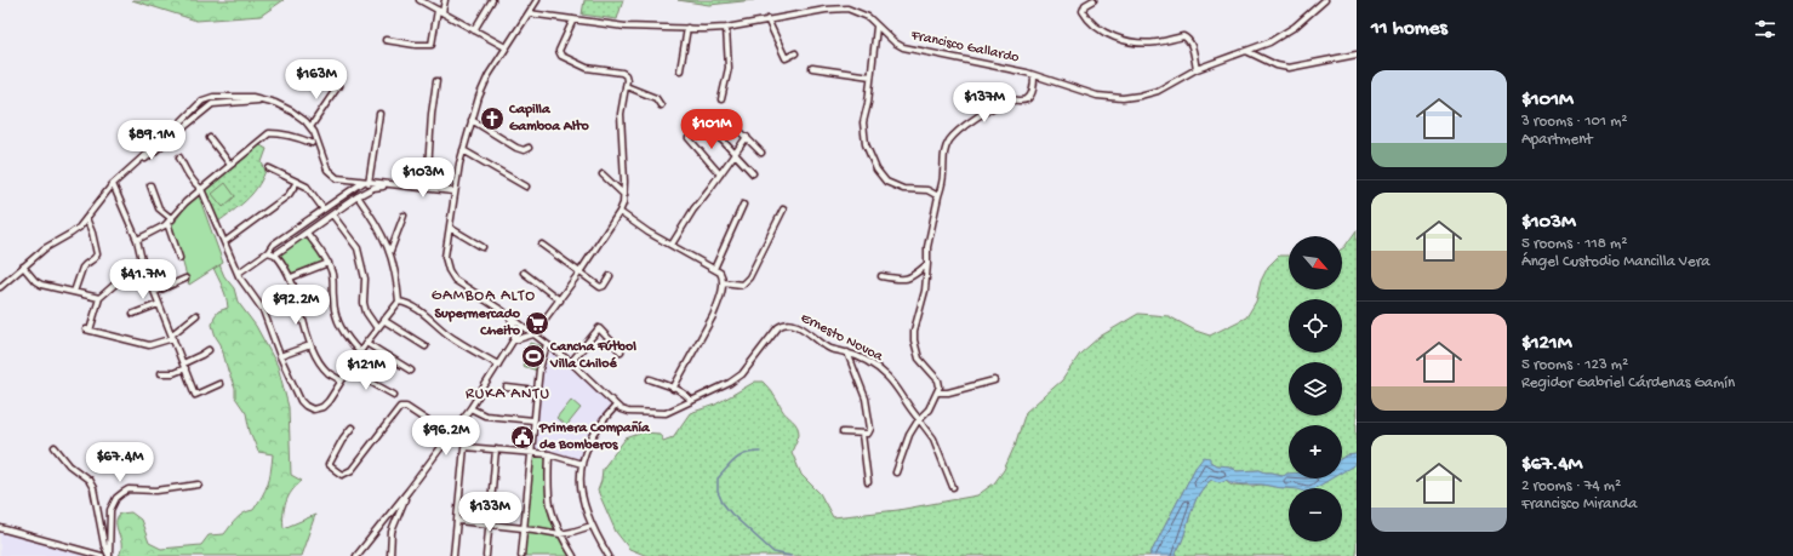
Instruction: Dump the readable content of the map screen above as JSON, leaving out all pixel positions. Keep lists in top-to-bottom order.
{
  "streets": {
    "street": ["Francisco Gallardo", "Ernesto Novoa"]
  },
  "districts": ["GAMBOA ALTO", "RUKA ANTU"],
  "places": {
    "church": ["Capilla Gamboa Alto"],
    "supermarket": ["Supermercado Cheito"],
    "sports": ["Cancha Fútbol Villa Chiloé"],
    "public building": ["Primera Compañía de Bomberos"]
  },
  "north": "bottom right",
  "page": {
    "heading": "11 homes",
    "list": [
      {
        "name": "$101M",
        "note": "3 rooms · 101 m² · Apartment"
      },
      {
        "name": "$103M",
        "note": "5 rooms · 118 m² · Ángel Custodio Mancilla Vera"
      },
      {
        "name": "$121M",
        "note": "5 rooms · 123 m² · Regidor Gabriel Cárdenas Gamín"
      },
      {
        "name": "$67.4M",
        "note": "2 rooms · 74 m² · Francisco Miranda"
      }
    ],
    "price": [
      "$163M",
      "$137M",
      "$101M",
      "$89.1M",
      "$103M",
      "$41.7M",
      "$92.2M",
      "$121M",
      "$96.2M",
      "$67.4M",
      "$133M"
    ],
    "map_buttons": ["+", "−"]
  }
}
